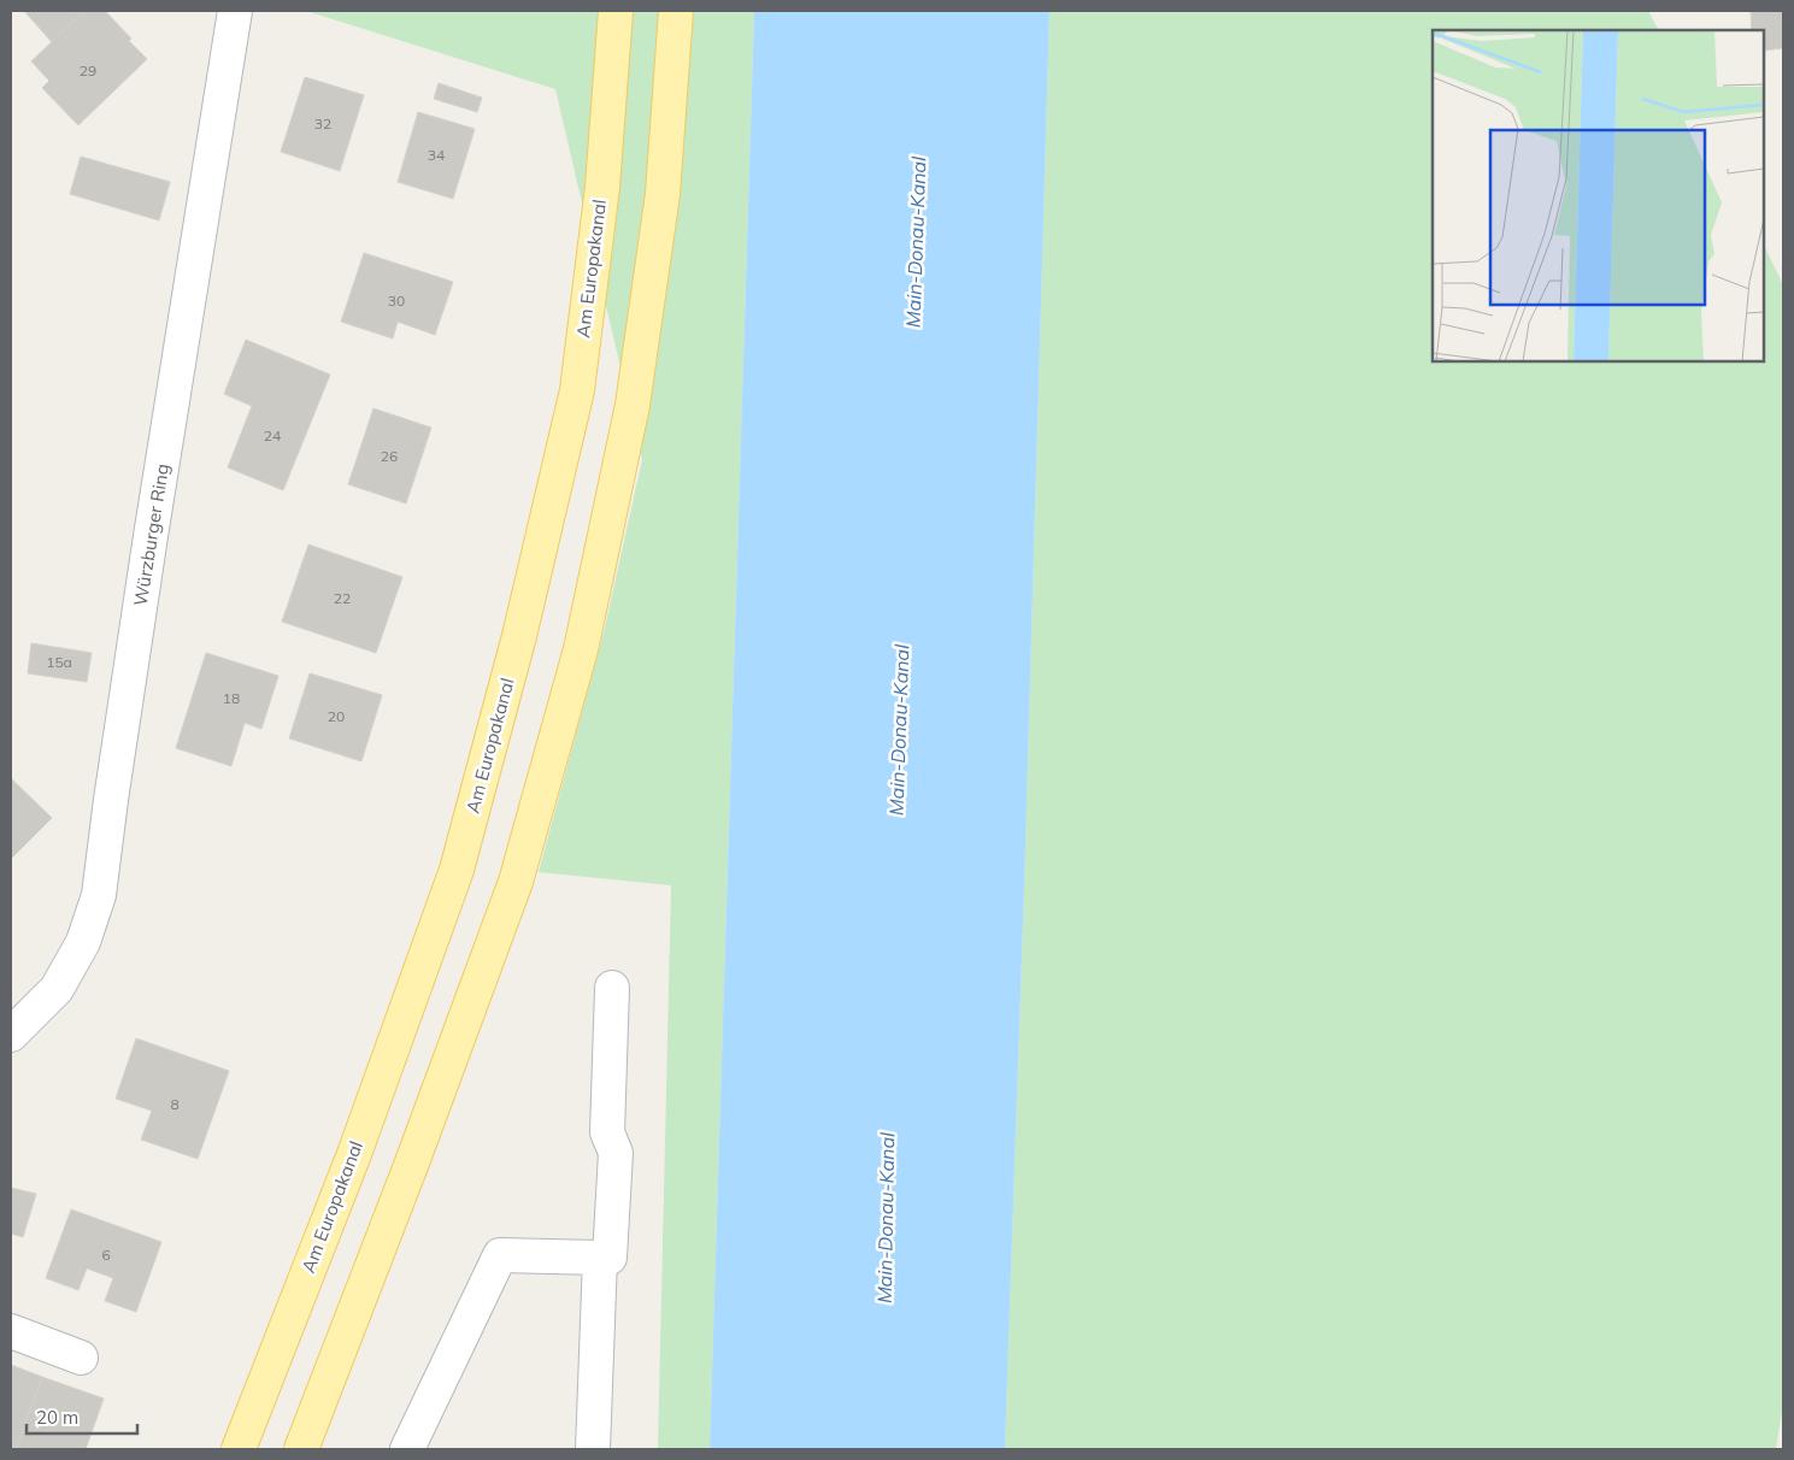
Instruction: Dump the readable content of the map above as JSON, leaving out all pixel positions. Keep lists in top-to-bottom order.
{
  "streets": {
    "main road": ["Am Europakanal"],
    "street": ["Würzburger Ring"]
  },
  "water": ["Main-Donau-Kanal"],
  "house_numbers": [
    "29",
    "32",
    "34",
    "30",
    "24",
    "26",
    "22",
    "15a",
    "18",
    "20",
    "8",
    "6"
  ],
  "scale_bar": "20 m"
}
